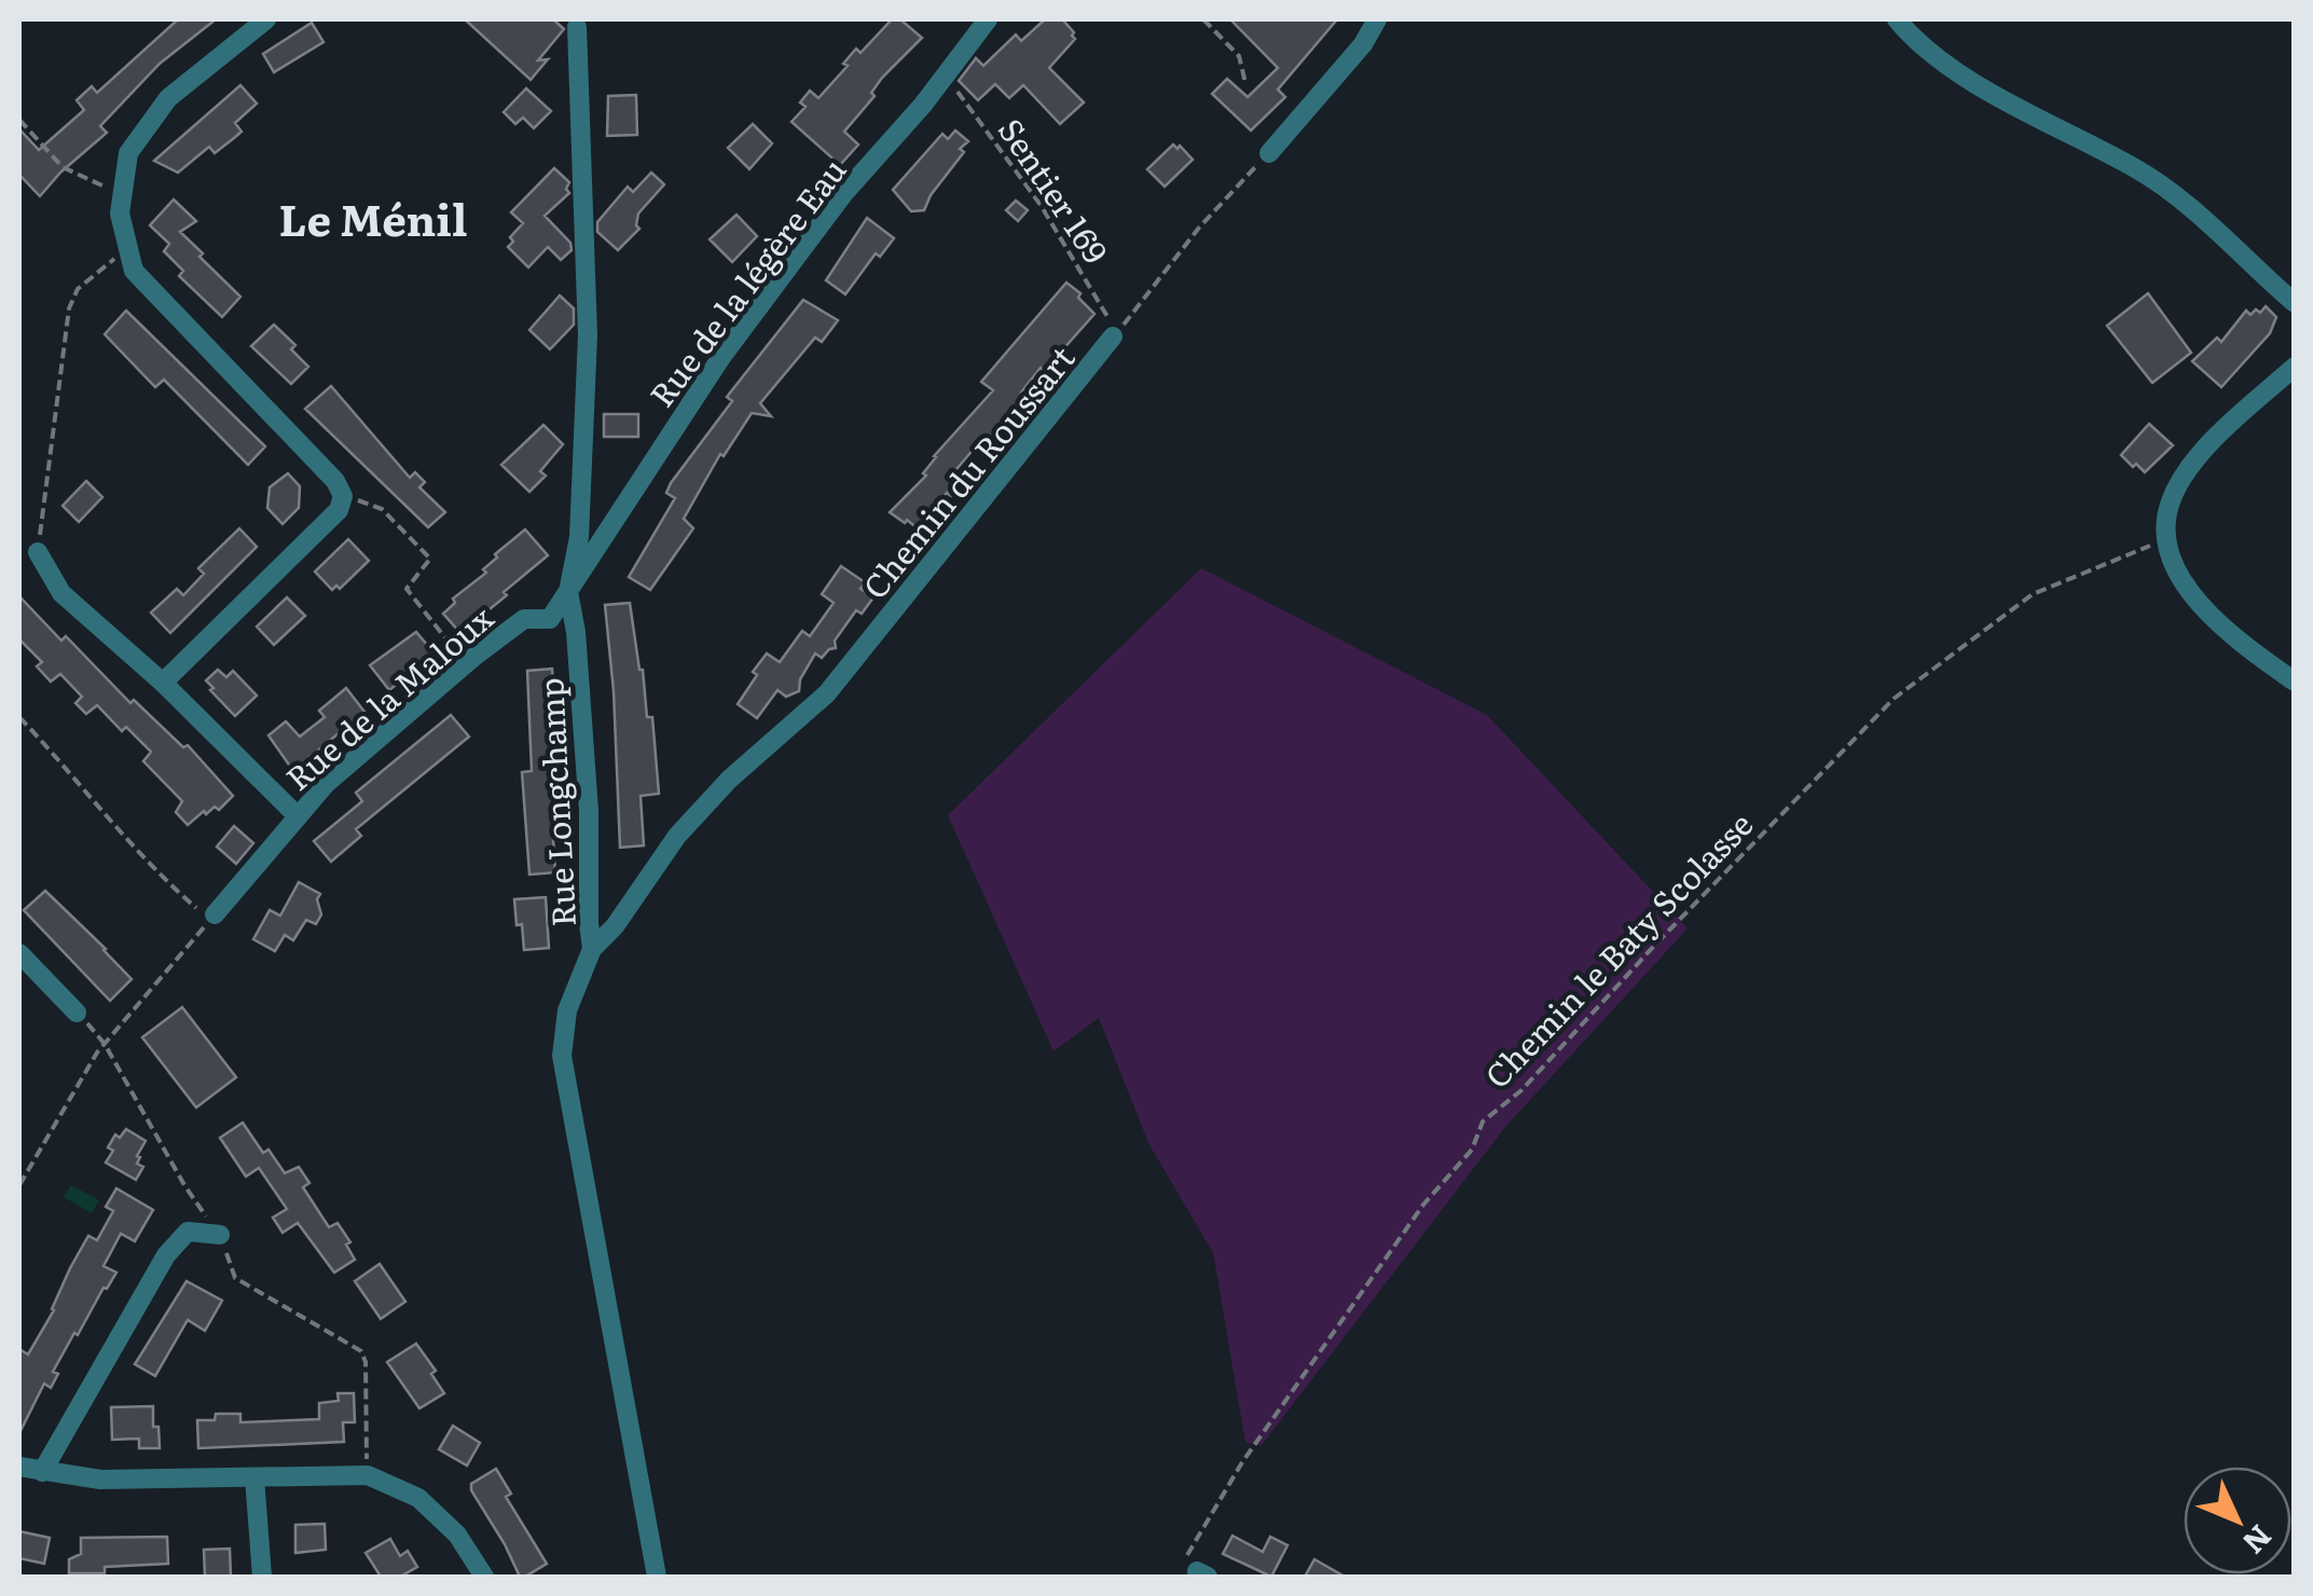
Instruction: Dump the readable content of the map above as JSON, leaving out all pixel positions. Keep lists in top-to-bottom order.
{
  "streets": {
    "street": [
      "Rue de la légère Eau",
      "Chemin du Roussart",
      "Rue de la Maloux",
      "Rue Longchamp"
    ],
    "path": ["Sentier 169", "Chemin le Baty Scolasse"]
  },
  "crossings": [
    ["Sentier 169", "Rue de la légère Eau"],
    ["Sentier 169", "Chemin du Roussart"],
    ["Rue de la légère Eau", "Rue de la Maloux"],
    ["Rue de la légère Eau", "Rue Longchamp"],
    ["Chemin du Roussart", "Rue Longchamp"],
    ["Rue de la Maloux", "Rue Longchamp"]
  ],
  "districts": ["Le Ménil"],
  "north": "bottom right"
}
